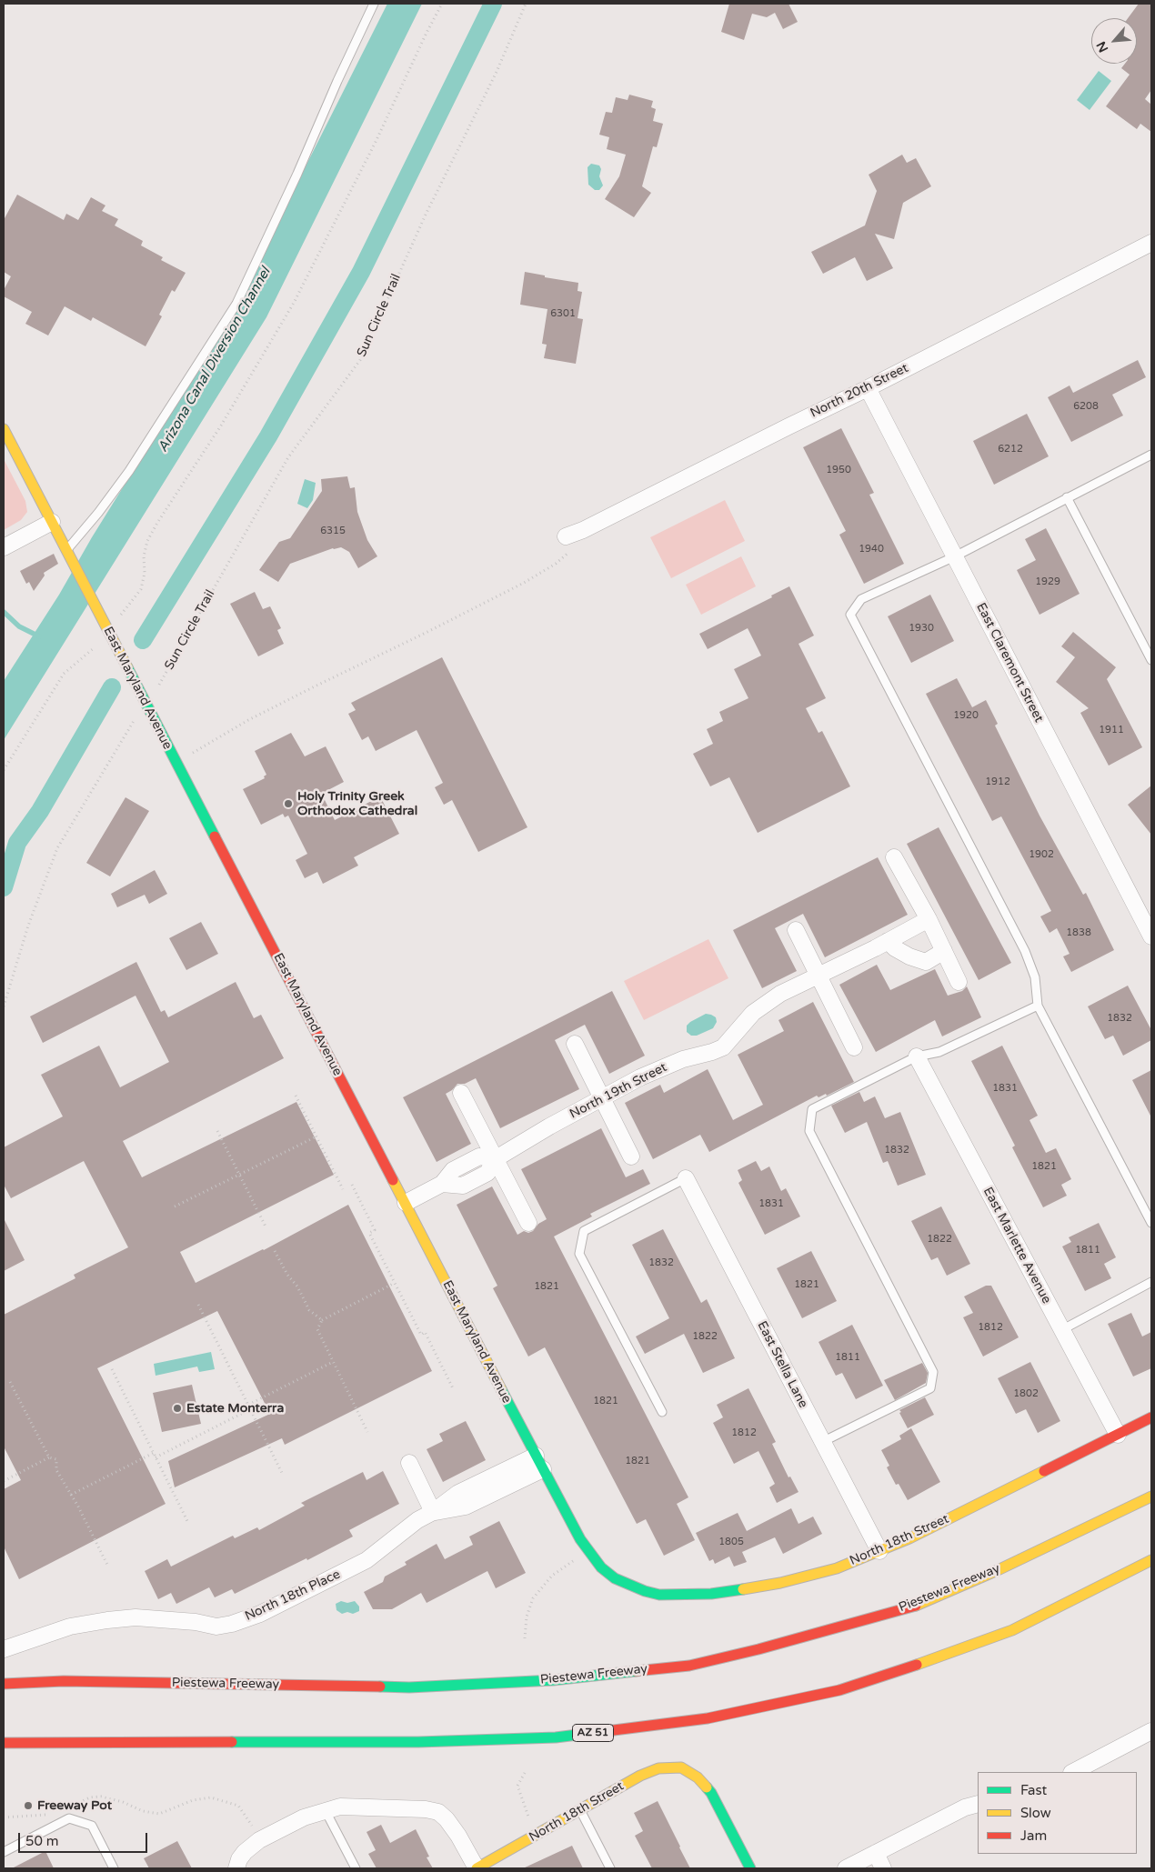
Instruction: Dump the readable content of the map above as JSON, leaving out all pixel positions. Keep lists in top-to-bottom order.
{
  "streets": {
    "main road": [
      "East Maryland Avenue",
      "North 18th Street",
      "Piestewa Freeway",
      "AZ 51"
    ],
    "street": [
      "North 20th Street",
      "East Claremont Street",
      "North 19th Street",
      "East Marlette Avenue",
      "East Stella Lane",
      "North 18th Place"
    ],
    "path": ["Sun Circle Trail"]
  },
  "crossings": [
    ["North 20th Street", "East Claremont Street"],
    ["East Maryland Avenue", "North 19th Street"],
    ["East Maryland Avenue", "North 18th Street"],
    ["East Maryland Avenue", "North 18th Place"],
    ["East Marlette Avenue", "North 18th Street"],
    ["East Stella Lane", "North 18th Street"]
  ],
  "water": ["Arizona Canal Diversion Channel"],
  "places": ["Holy Trinity Greek Orthodox Cathedral", "Estate Monterra", "Freeway Pot"],
  "house_numbers": [
    "6301",
    "6208",
    "6212",
    "1950",
    "6315",
    "1940",
    "1929",
    "1930",
    "1920",
    "1911",
    "1912",
    "1902",
    "1838",
    "1832",
    "1831",
    "1832",
    "1821",
    "1831",
    "1822",
    "1811",
    "1832",
    "1821",
    "1821",
    "1812",
    "1822",
    "1811",
    "1802",
    "1821",
    "1812",
    "1821",
    "1805"
  ],
  "legend": ["Fast", "Slow", "Jam"],
  "scale_bar": "50 m",
  "north": "bottom left"
}
